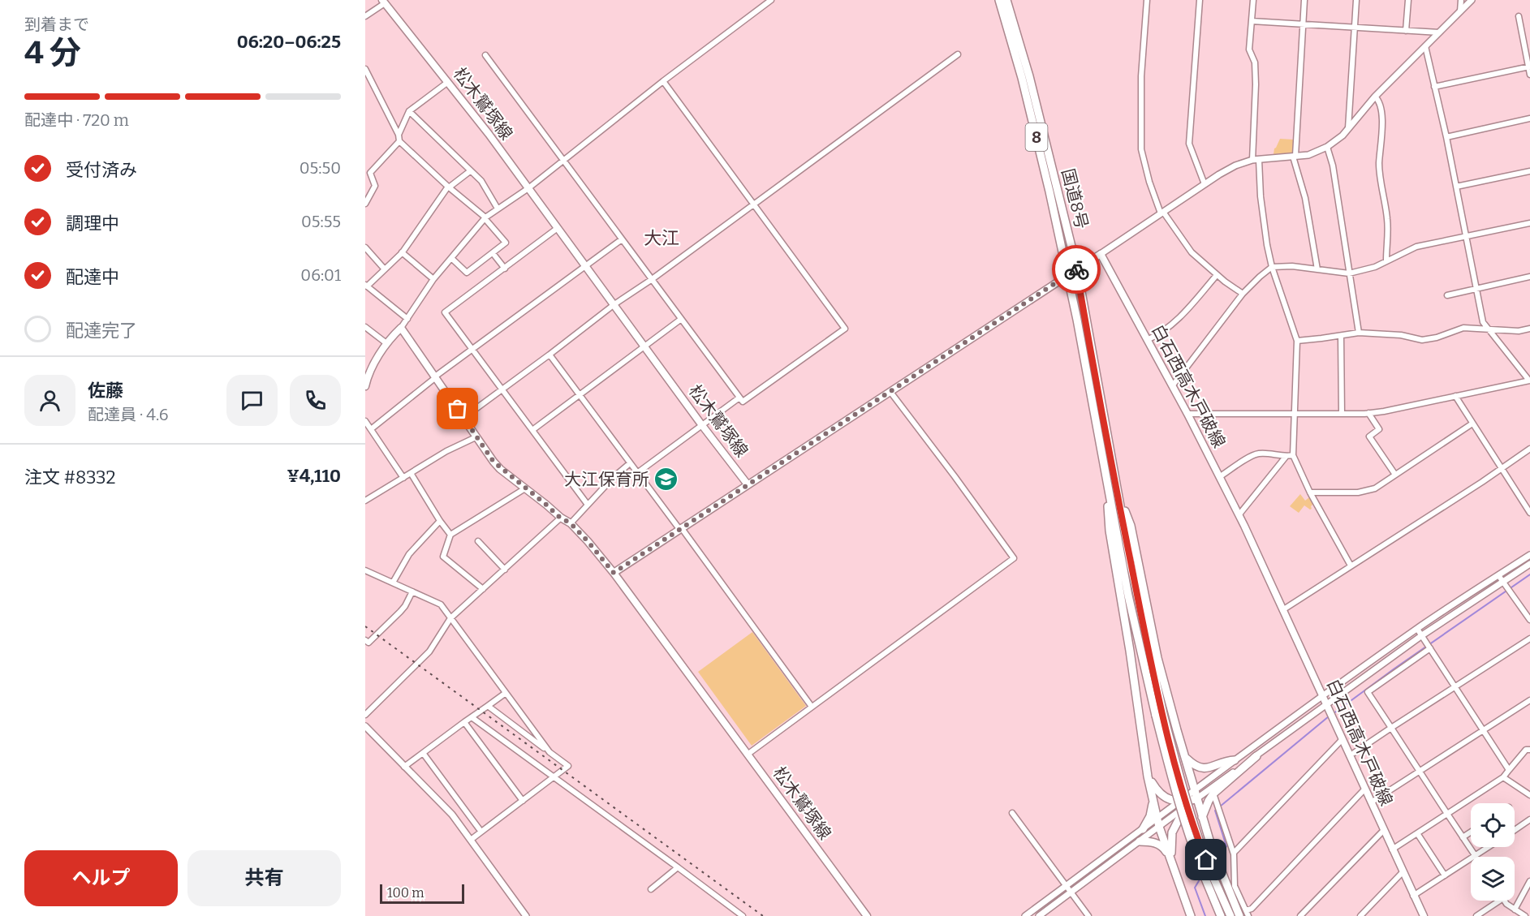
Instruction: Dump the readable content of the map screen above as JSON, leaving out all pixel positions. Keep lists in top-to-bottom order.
{
  "streets": {
    "highway": ["8", "国道8号"],
    "main road": ["松木鷲塚線", "白石西高木戸破線"]
  },
  "districts": ["大江"],
  "places": {
    "school or university": ["大江保育所"]
  },
  "scale_bar": "100 m",
  "page": {
    "heading": ["4 分", "到着まで", "06:20–06:25"],
    "panel": [
      "佐藤",
      "配達員 · 4.6",
      "注文 #8332",
      "¥4,110"
    ],
    "bar": "配達中 · 720 m",
    "list": [
      ["受付済み", "05:50"],
      ["調理中", "05:55"],
      ["配達中", "06:01"],
      "配達完了"
    ],
    "buttons": ["ヘルプ", "共有"],
    "scale": "100 m"
  }
}
